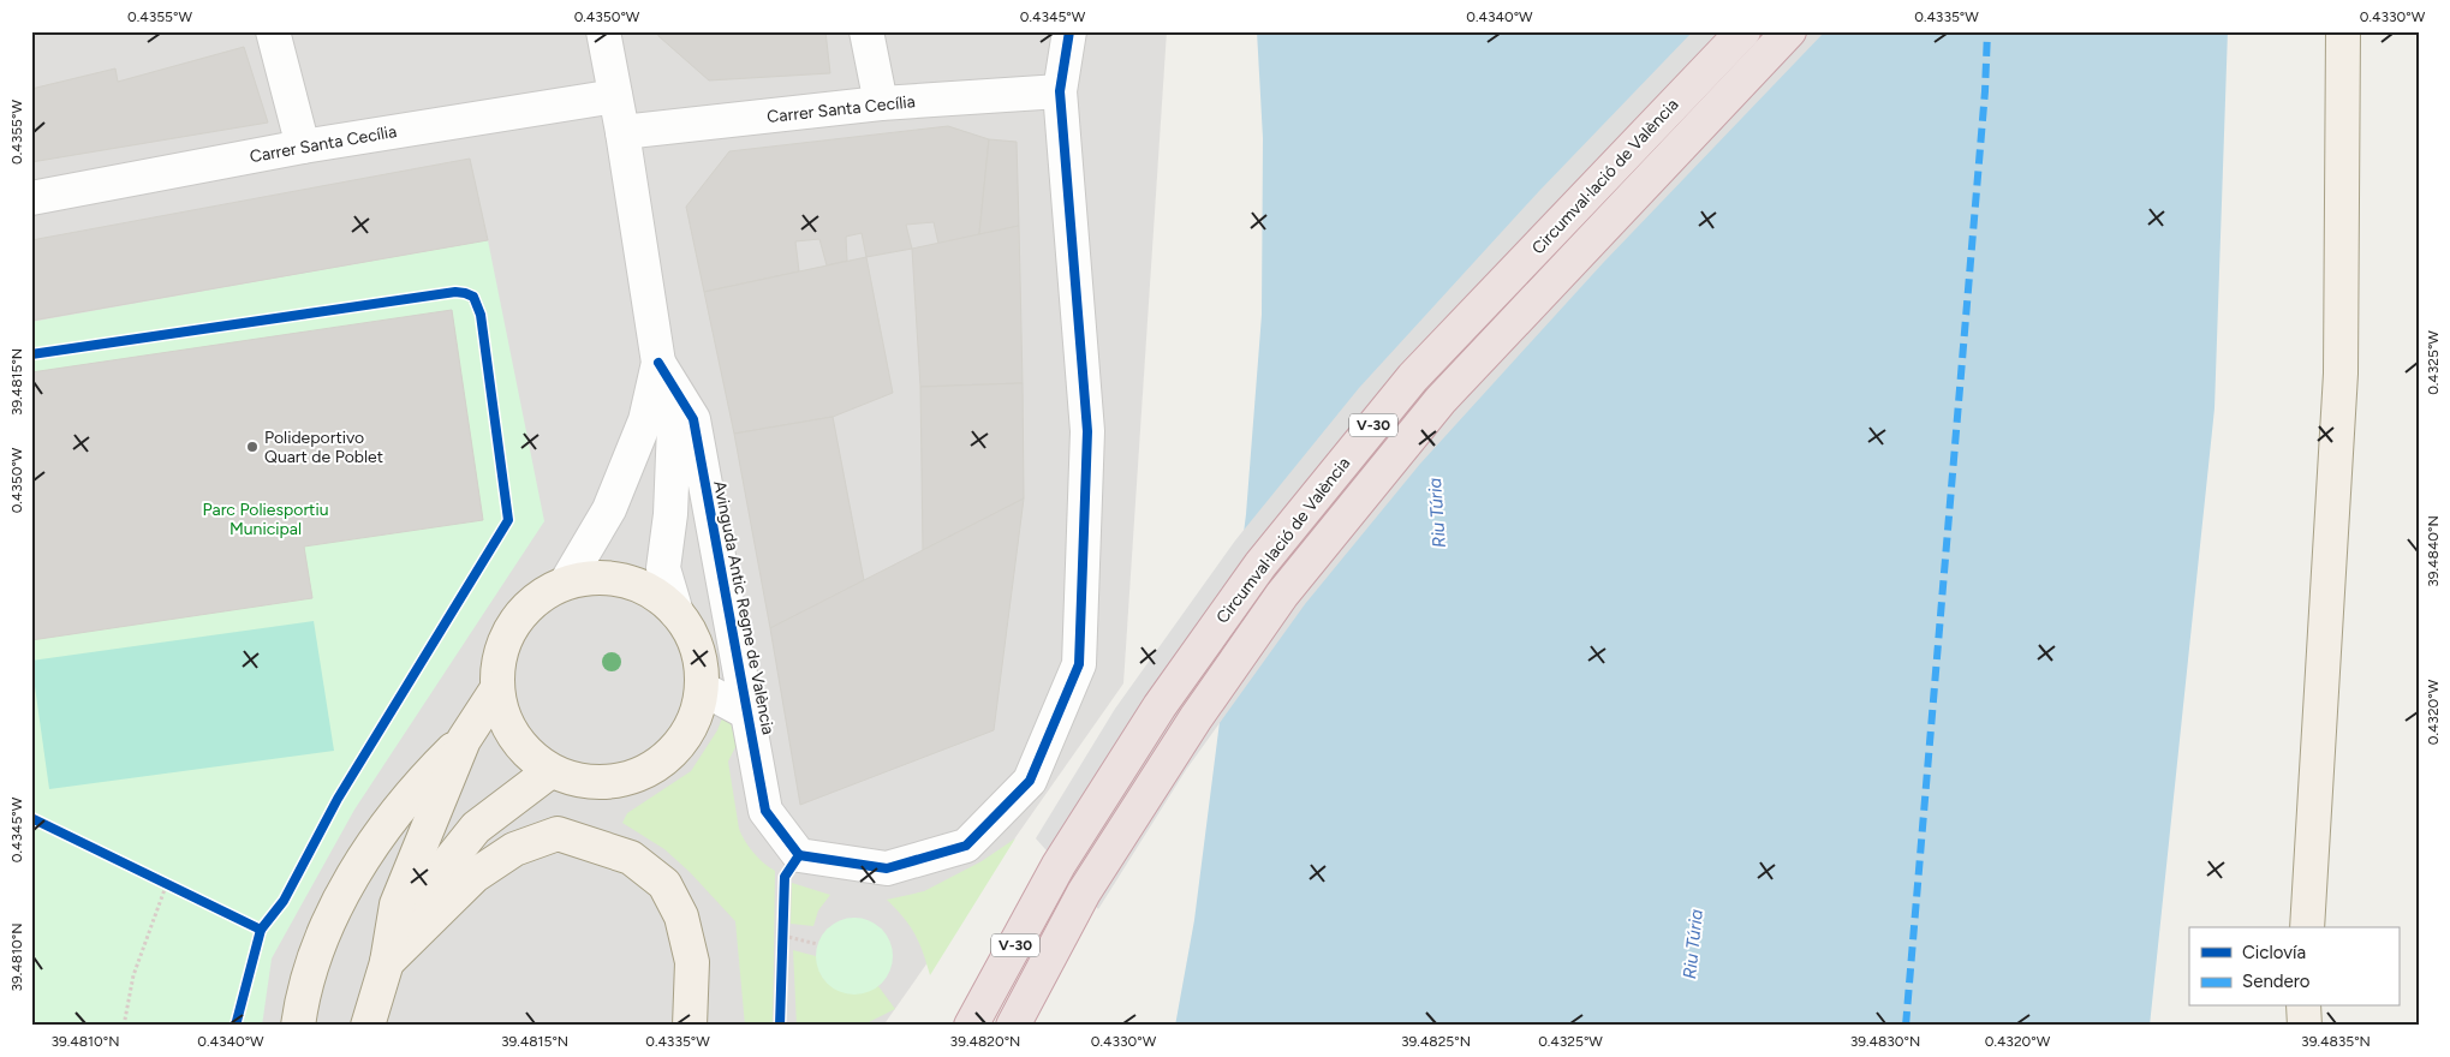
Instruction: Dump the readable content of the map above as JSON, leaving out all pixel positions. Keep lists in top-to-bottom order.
{
  "streets": {
    "highway": ["Circumval·lació de València", "V-30"],
    "street": ["Carrer Santa Cecília", "Avinguda Antic Regne de València"]
  },
  "crossings": [
    ["Carrer Santa Cecília", "Avinguda Antic Regne de València"]
  ],
  "water": ["Riu Túria"],
  "parks": ["Parc Poliesportiu Municipal"],
  "places": ["Polideportivo Quart de Poblet"],
  "legend": ["Ciclovía", "Sendero"],
  "coordinates": [
    "0.4355°W",
    "0.4350°W",
    "0.4345°W",
    "0.4340°W",
    "0.4335°W",
    "0.4330°W",
    "0.4325°W",
    "39.4815°N",
    "39.4840°N",
    "0.4320°W",
    "39.4810°N",
    "39.4820°N",
    "39.4825°N",
    "39.4830°N",
    "39.4835°N"
  ]
}
